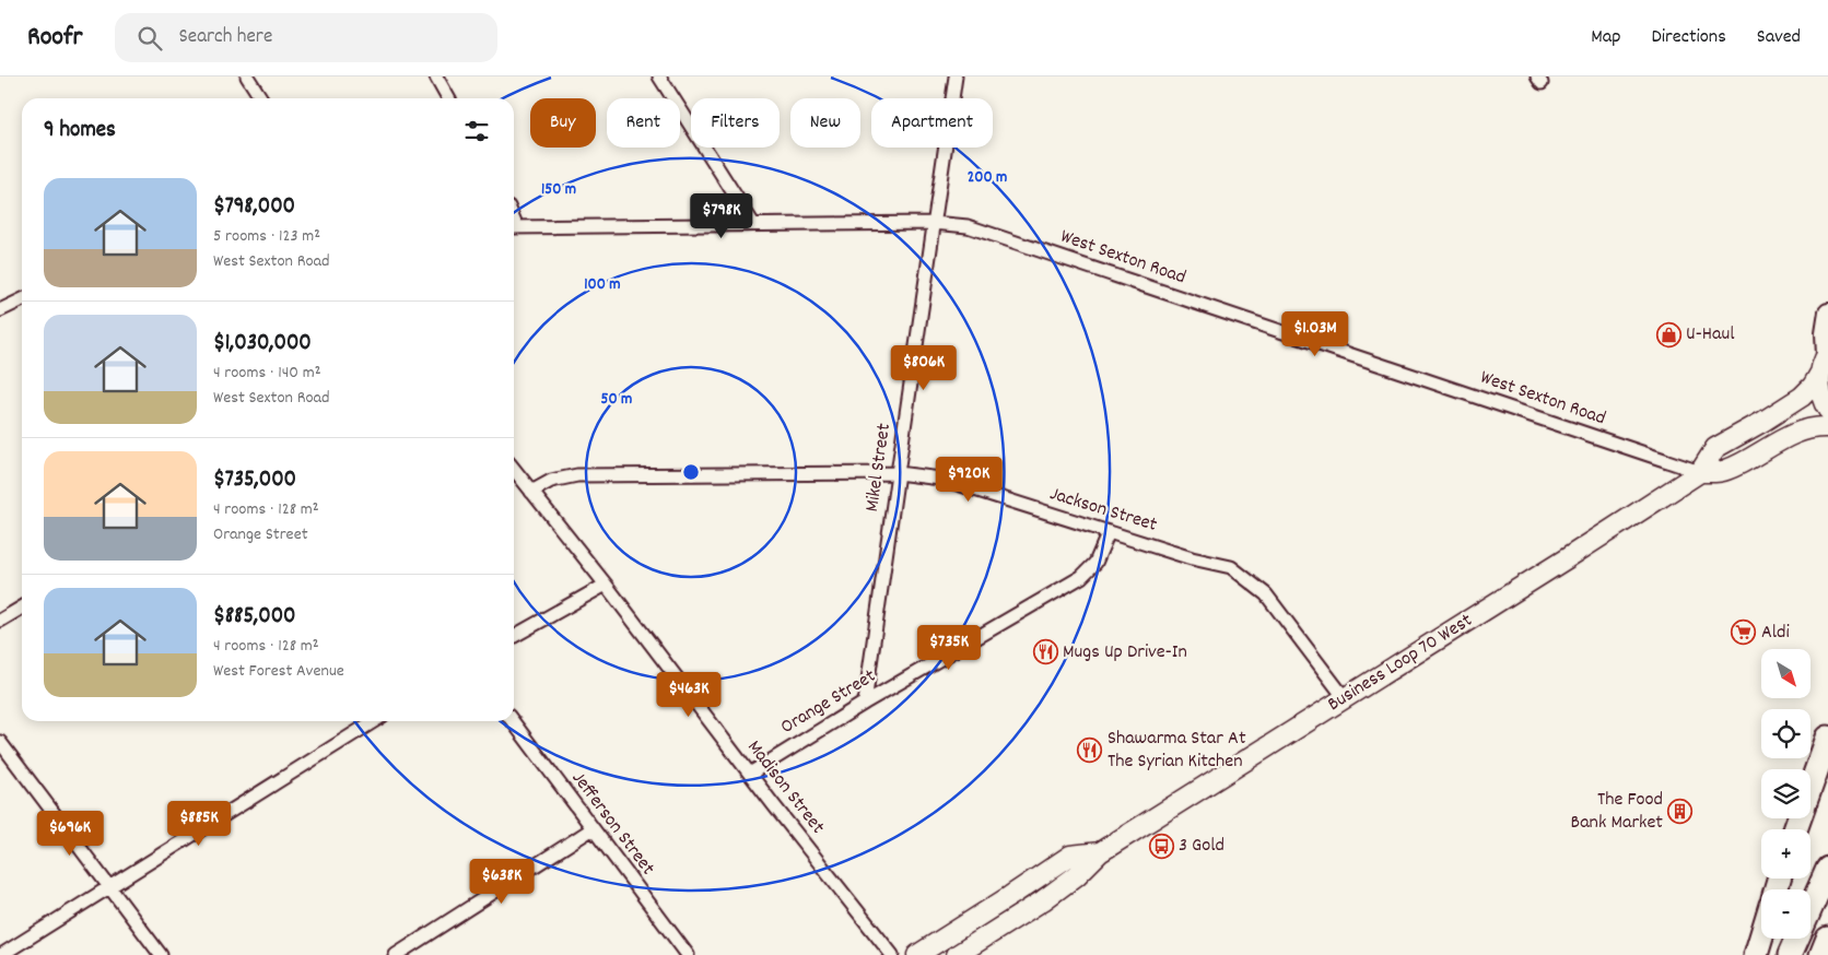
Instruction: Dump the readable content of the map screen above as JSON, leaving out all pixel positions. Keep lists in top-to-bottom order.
{
  "streets": {
    "main road": ["Business Loop 70 West"],
    "street": [
      "West Sexton Road",
      "Mikel Street",
      "Jackson Street",
      "Orange Street",
      "Madison Street",
      "Jefferson Street"
    ]
  },
  "crossings": [
    ["West Sexton Road", "Mikel Street"],
    ["West Sexton Road", "Business Loop 70 West"],
    ["Mikel Street", "Jackson Street"],
    ["Mikel Street", "Orange Street"],
    ["Jackson Street", "Business Loop 70 West"],
    ["Jackson Street", "Orange Street"],
    ["Jackson Street", "Madison Street"],
    ["Orange Street", "Madison Street"]
  ],
  "places": {
    "shop": ["U-Haul"],
    "supermarket": ["Aldi"],
    "restaurant": ["Mugs Up Drive-In", "Shawarma Star At The Syrian Kitchen"],
    "building": ["The Food Bank Market"],
    "bus stop": ["3 Gold"]
  },
  "north": "bottom right",
  "page": {
    "header": "Roofr",
    "search": "Search here",
    "nav": ["Map", "Directions", "Saved"],
    "chip": [
      "Buy",
      "Rent",
      "Filters",
      "New",
      "Apartment"
    ],
    "heading": "9 homes",
    "list": [
      {
        "name": "$798,000",
        "note": "5 rooms · 123 m² · West Sexton Road"
      },
      {
        "name": "$1,030,000",
        "note": "4 rooms · 140 m² · West Sexton Road"
      },
      {
        "name": "$735,000",
        "note": "4 rooms · 128 m² · Orange Street"
      },
      {
        "name": "$885,000",
        "note": "4 rooms · 128 m² · West Forest Avenue"
      }
    ],
    "price": [
      "$798K",
      "$1.03M",
      "$806K",
      "$920K",
      "$735K",
      "$463K",
      "$885K",
      "$696K",
      "$638K"
    ],
    "map_buttons": ["+", "−"]
  },
  "rings": [
    "200 m",
    "150 m",
    "100 m",
    "50 m"
  ]
}
